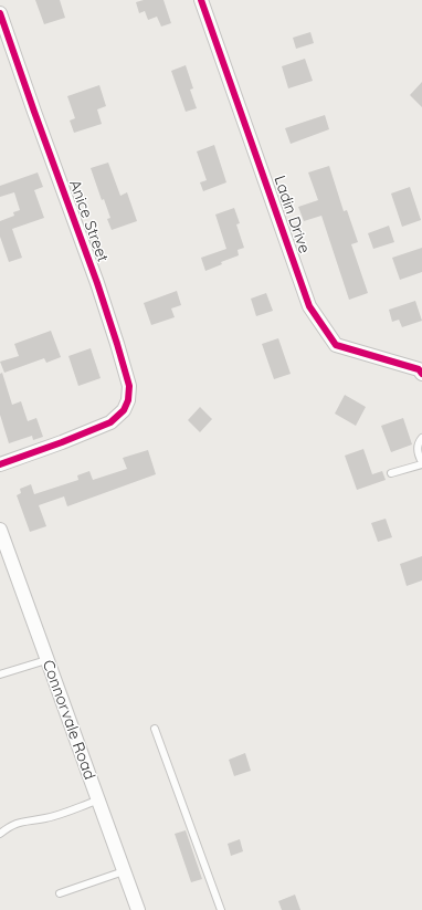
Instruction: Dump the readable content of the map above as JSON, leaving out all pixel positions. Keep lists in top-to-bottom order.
{
  "streets": {
    "street": ["Ladin Drive", "Anice Street", "Connorvale Road"]
  }
}
